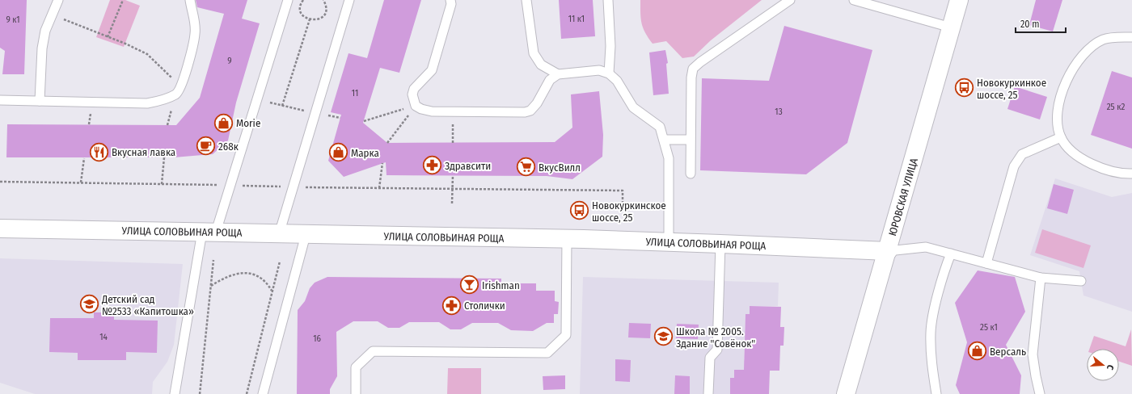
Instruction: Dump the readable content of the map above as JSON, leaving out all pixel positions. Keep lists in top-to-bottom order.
{
  "streets": {
    "street": ["ЮРОВСКАЯ УЛИЦА", "УЛИЦА СОЛОВЬИНАЯ РОЩА"]
  },
  "crossings": [
    ["ЮРОВСКАЯ УЛИЦА", "УЛИЦА СОЛОВЬИНАЯ РОЩА"]
  ],
  "places": {
    "bus stop": ["Новокуркинкое шоссе, 25", "Новокуркинское шоссе, 25"],
    "shop": ["Morie", "Марка", "Версаль"],
    "cafe": ["268к"],
    "restaurant": ["Вкусная лавка"],
    "pharmacy": ["Здравсити", "Столички"],
    "supermarket": ["ВкусВилл"],
    "bar": ["Irishman"],
    "school or university": ["Детский сад №2533 «Капитошка»", "Школа № 2005. Здание \"Совёнок\""]
  },
  "house_numbers": [
    "11 к1",
    "9 к1",
    "9",
    "11",
    "25 к2",
    "13",
    "25 к1",
    "14",
    "16"
  ],
  "scale_bar": "20 m",
  "north": "right"
}
